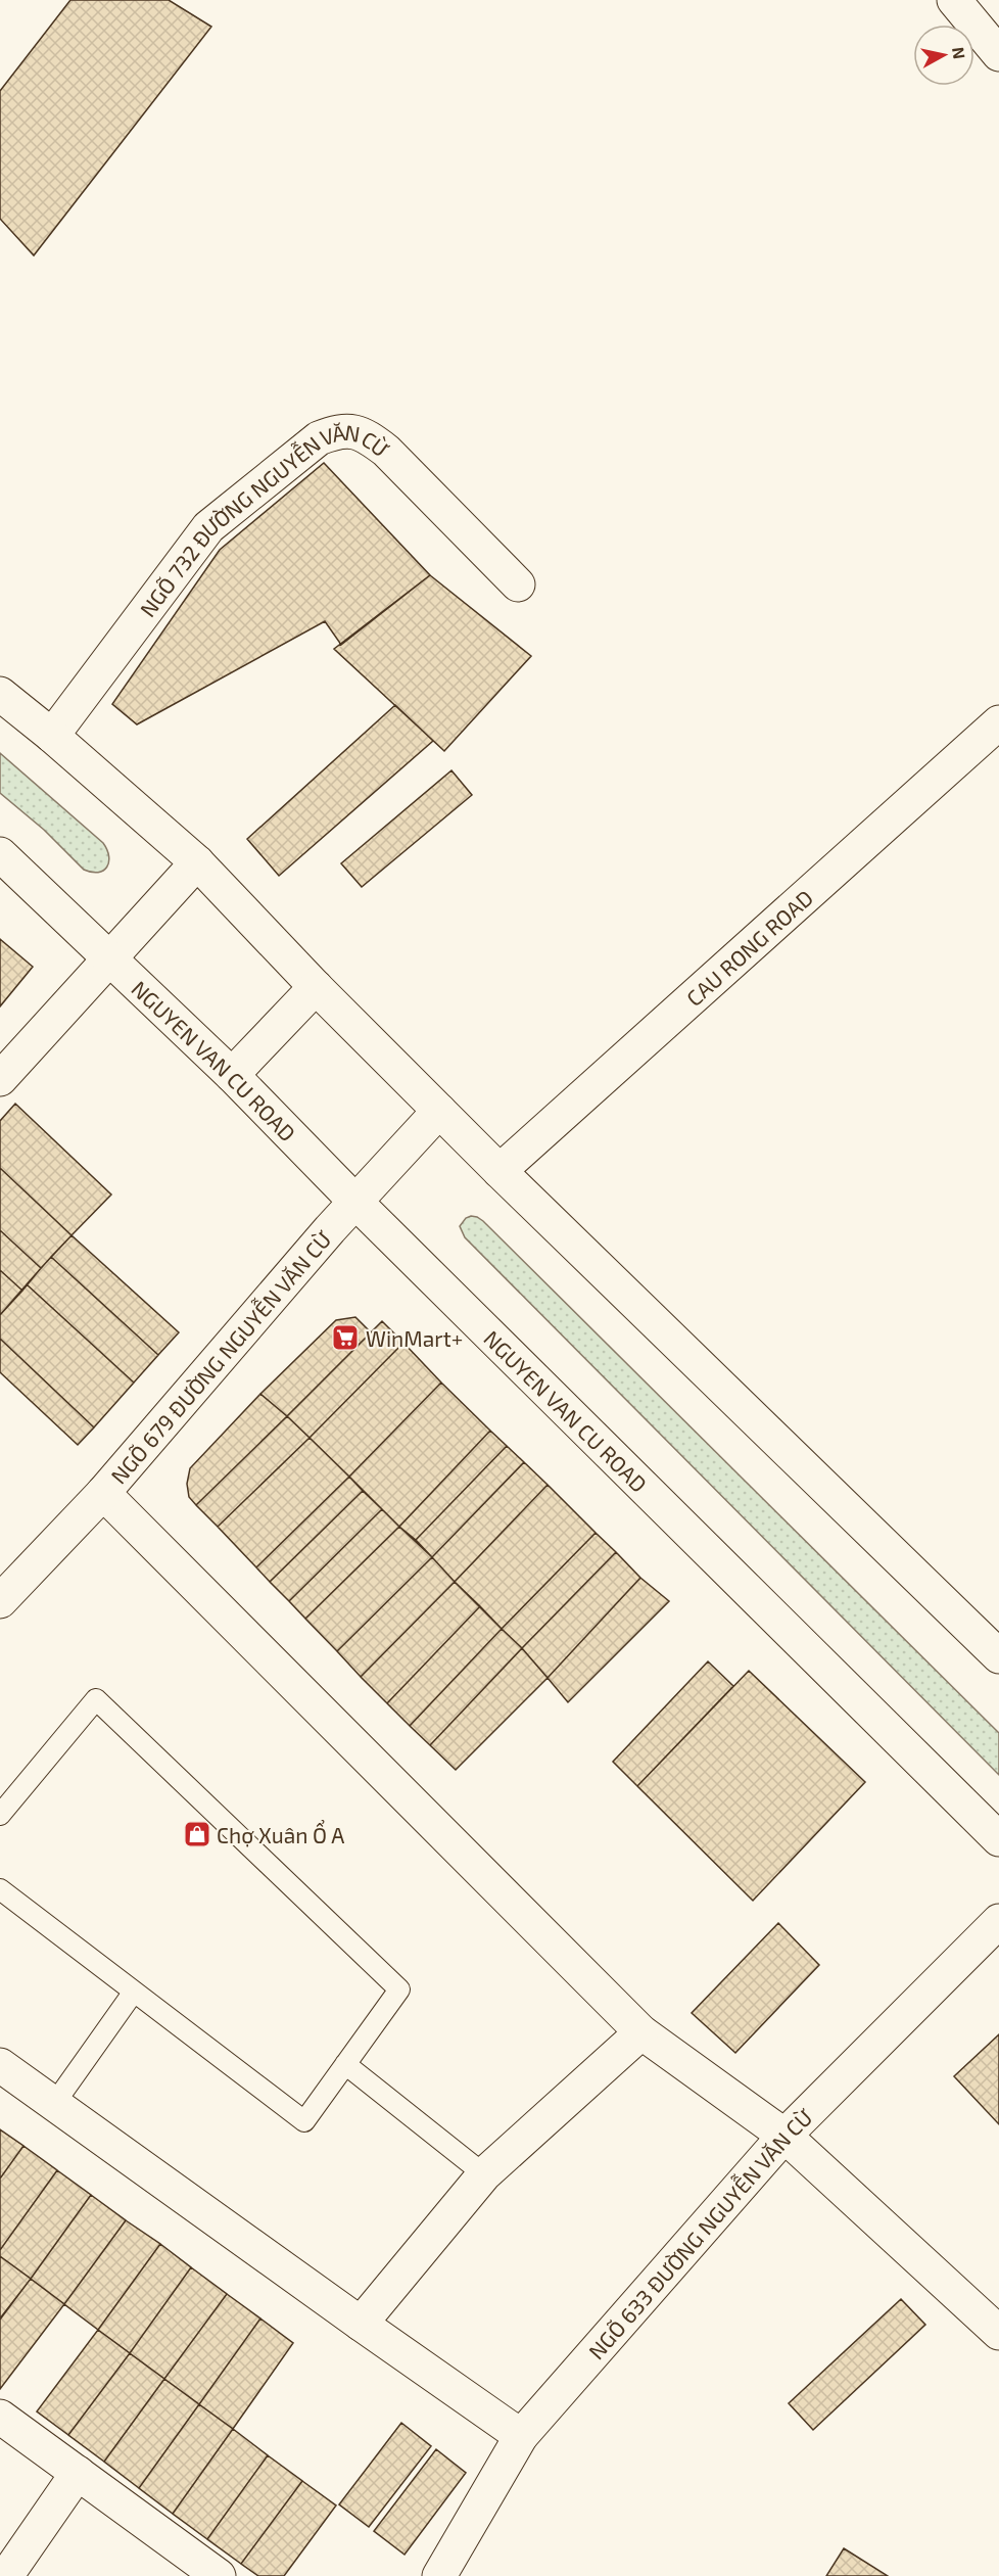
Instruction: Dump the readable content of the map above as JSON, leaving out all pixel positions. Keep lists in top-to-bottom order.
{
  "streets": {
    "street": [
      "NGÕ 732 ĐƯỜNG NGUYỄN VĂN CỪ",
      "CAU RONG ROAD",
      "NGUYEN VAN CU ROAD",
      "NGÕ 679 ĐƯỜNG NGUYỄN VĂN CỪ",
      "NGÕ 633 ĐƯỜNG NGUYỄN VĂN CỪ"
    ]
  },
  "crossings": [
    ["NGUYEN VAN CU ROAD", "NGÕ 679 ĐƯỜNG NGUYỄN VĂN CỪ"]
  ],
  "places": {
    "supermarket": ["WinMart+"],
    "shop": ["Chợ Xuân Ổ A"]
  },
  "north": "right"
}
